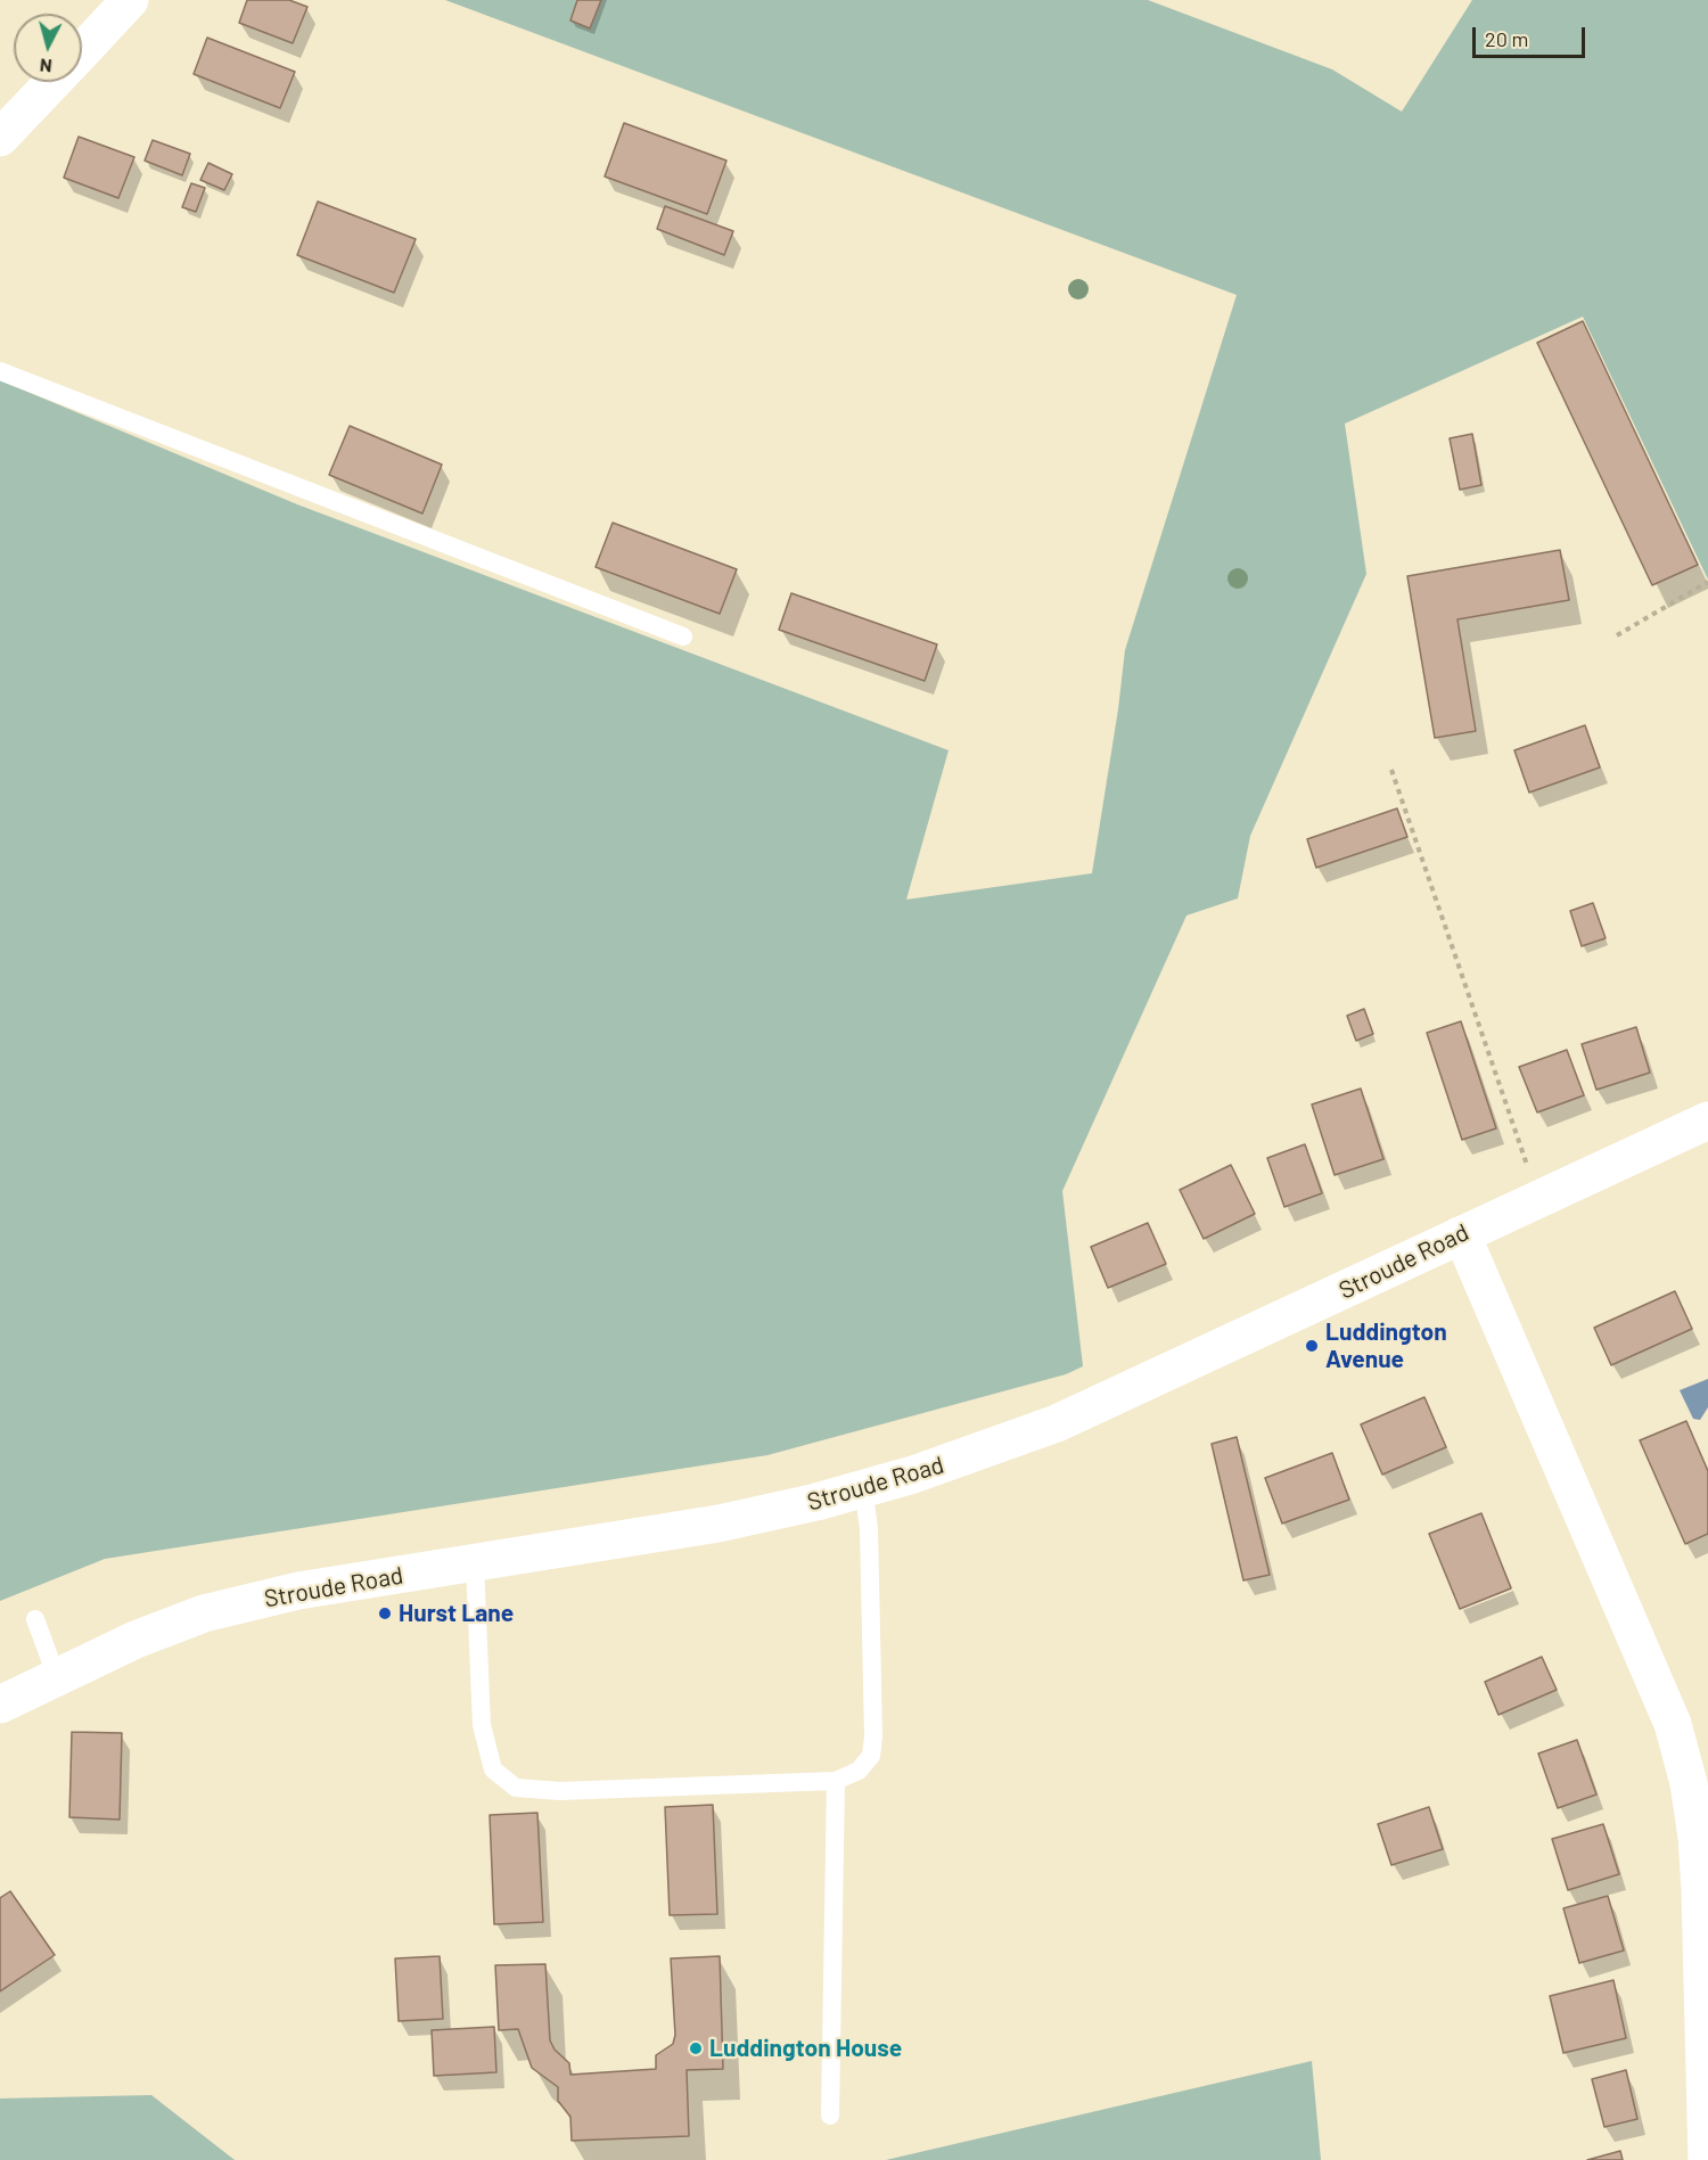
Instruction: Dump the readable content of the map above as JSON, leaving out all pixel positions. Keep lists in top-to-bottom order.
{
  "streets": {
    "street": ["Stroude Road"]
  },
  "places": ["Luddington Avenue", "Hurst Lane", "Luddington House"],
  "scale_bar": "20 m",
  "north": "bottom"
}
